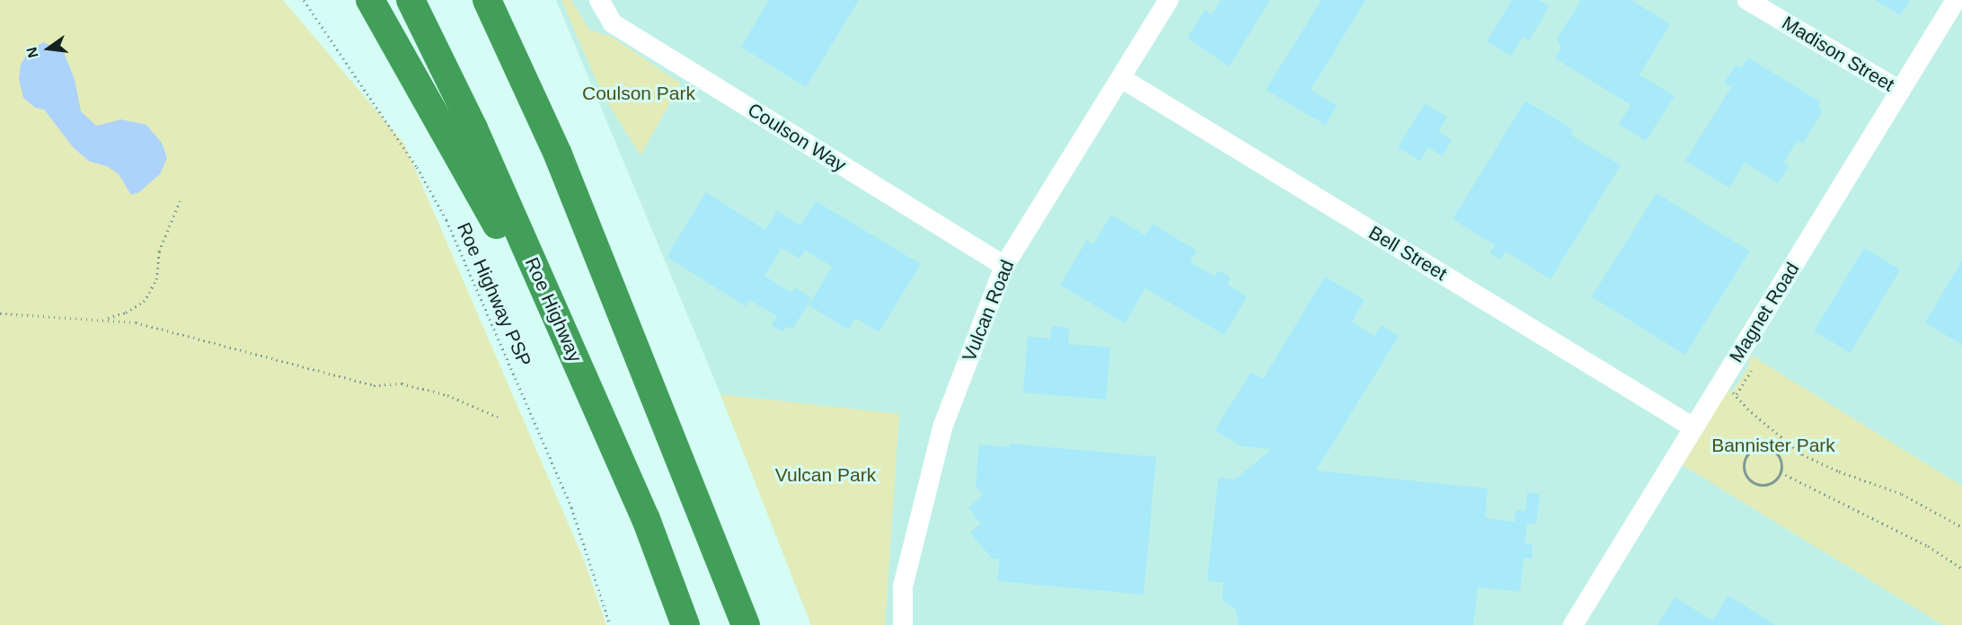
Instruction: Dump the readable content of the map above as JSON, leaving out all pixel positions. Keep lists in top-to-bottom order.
{
  "streets": {
    "highway": ["Roe Highway"],
    "street": [
      "Madison Street",
      "Coulson Way",
      "Bell Street",
      "Vulcan Road",
      "Magnet Road"
    ],
    "path": ["Roe Highway PSP"]
  },
  "crossings": [
    ["Madison Street", "Magnet Road"],
    ["Coulson Way", "Vulcan Road"],
    ["Bell Street", "Vulcan Road"],
    ["Bell Street", "Magnet Road"]
  ],
  "parks": ["Coulson Park", "Bannister Park", "Vulcan Park"],
  "north": "left"
}
